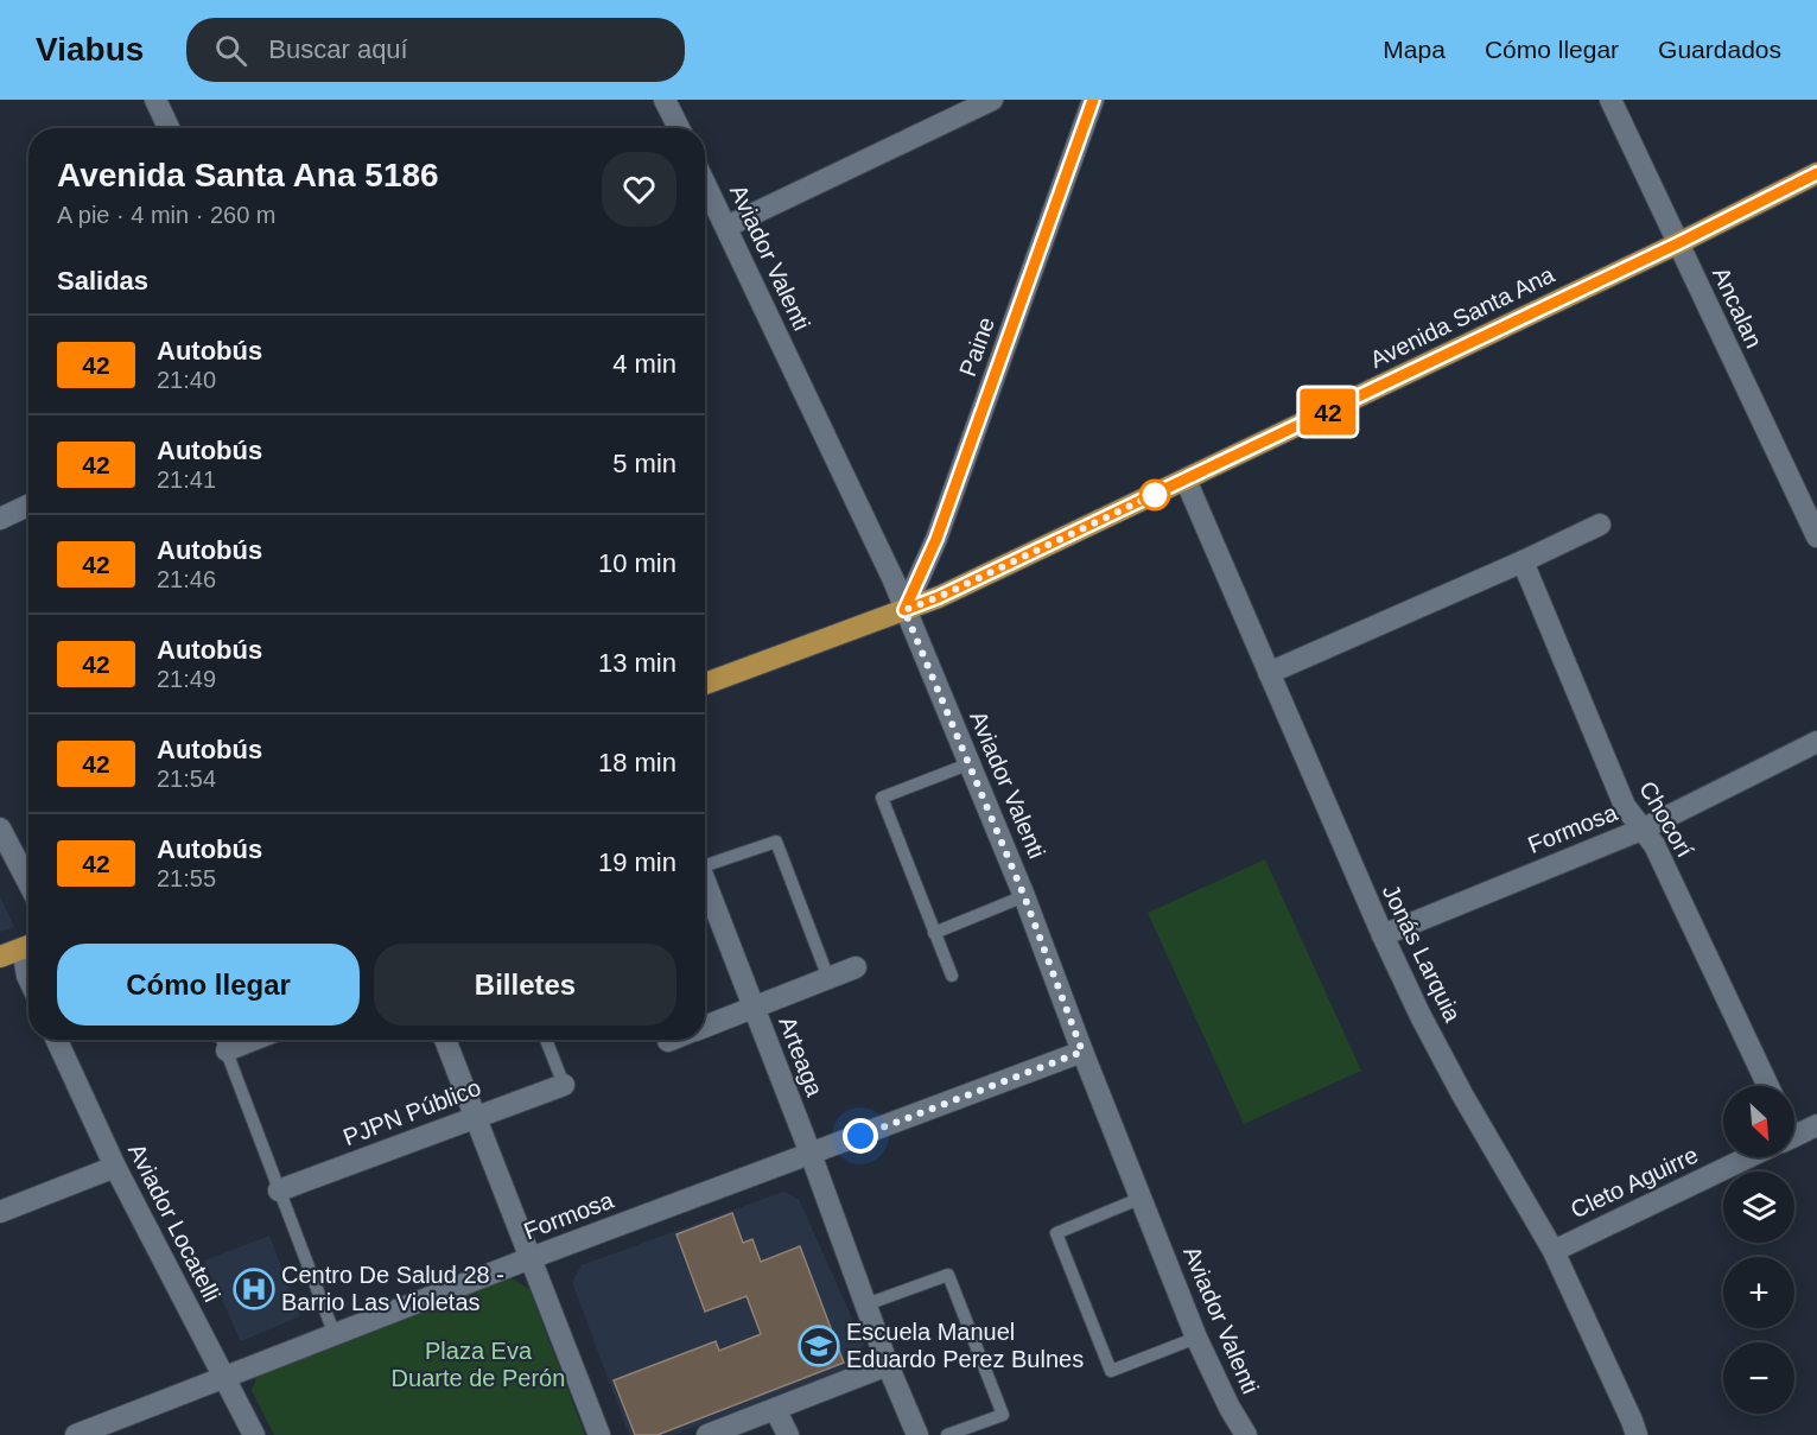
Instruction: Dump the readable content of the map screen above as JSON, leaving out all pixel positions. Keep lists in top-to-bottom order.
{
  "streets": {
    "main road": ["Avenida Santa Ana"],
    "street": [
      "Aviador Valenti",
      "Ancalan",
      "Paine",
      "Chocorí",
      "Formosa",
      "Jonás Larquia",
      "Arteaga",
      "PJPN Público",
      "Cleto Aguirre",
      "Aviador Locatelli"
    ]
  },
  "crossings": [
    ["Aviador Valenti", "Avenida Santa Ana"],
    ["Aviador Valenti", "Paine"],
    ["Aviador Valenti", "Formosa"],
    ["Ancalan", "Avenida Santa Ana"],
    ["Avenida Santa Ana", "Paine"],
    ["Avenida Santa Ana", "Jonás Larquia"],
    ["Chocorí", "Formosa"],
    ["Formosa", "Jonás Larquia"],
    ["Formosa", "Arteaga"],
    ["Formosa", "Aviador Locatelli"],
    ["Jonás Larquia", "Cleto Aguirre"]
  ],
  "parks": ["Plaza Eva Duarte de Perón"],
  "places": {
    "hospital": ["Centro De Salud 28 - Barrio Las Violetas"],
    "school or university": ["Escuela Manuel Eduardo Perez Bulnes"]
  },
  "lines": ["bus line 42"],
  "north": "bottom right",
  "page": {
    "header": "Viabus",
    "search": "Buscar aquí",
    "nav": ["Mapa", "Cómo llegar", "Guardados"],
    "on_map": "42",
    "heading": [
      ["Avenida Santa Ana 5186", "A pie · 4 min · 260 m"],
      "Salidas"
    ],
    "list": [
      {
        "mark": "42",
        "name": "Autobús",
        "note": "21:40",
        "value": "4 min"
      },
      {
        "mark": "42",
        "name": "Autobús",
        "note": "21:41",
        "value": "5 min"
      },
      {
        "mark": "42",
        "name": "Autobús",
        "note": "21:46",
        "value": "10 min"
      },
      {
        "mark": "42",
        "name": "Autobús",
        "note": "21:49",
        "value": "13 min"
      },
      {
        "mark": "42",
        "name": "Autobús",
        "note": "21:54",
        "value": "18 min"
      },
      {
        "mark": "42",
        "name": "Autobús",
        "note": "21:55",
        "value": "19 min"
      }
    ],
    "buttons": ["Cómo llegar", "Billetes"],
    "map_buttons": ["+", "−"]
  }
}
